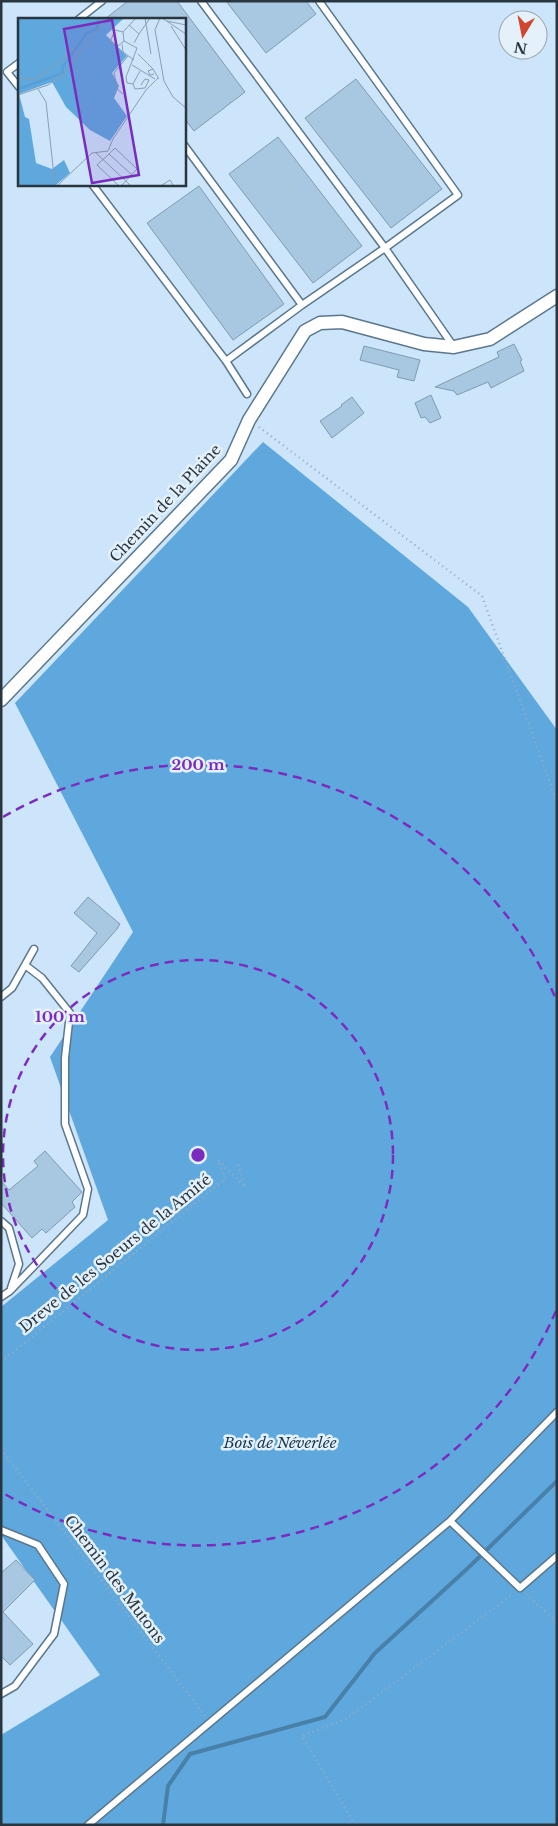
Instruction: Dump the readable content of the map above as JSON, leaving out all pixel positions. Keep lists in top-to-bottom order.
{
  "streets": {
    "street": ["Chemin de la Plaine"],
    "path": ["Dreve de les Soeurs de la Amité", "Chemin des Mutons"]
  },
  "parks": ["Bois de Néverlée"],
  "north": "bottom",
  "rings": ["200 m", "100 m"]
}
